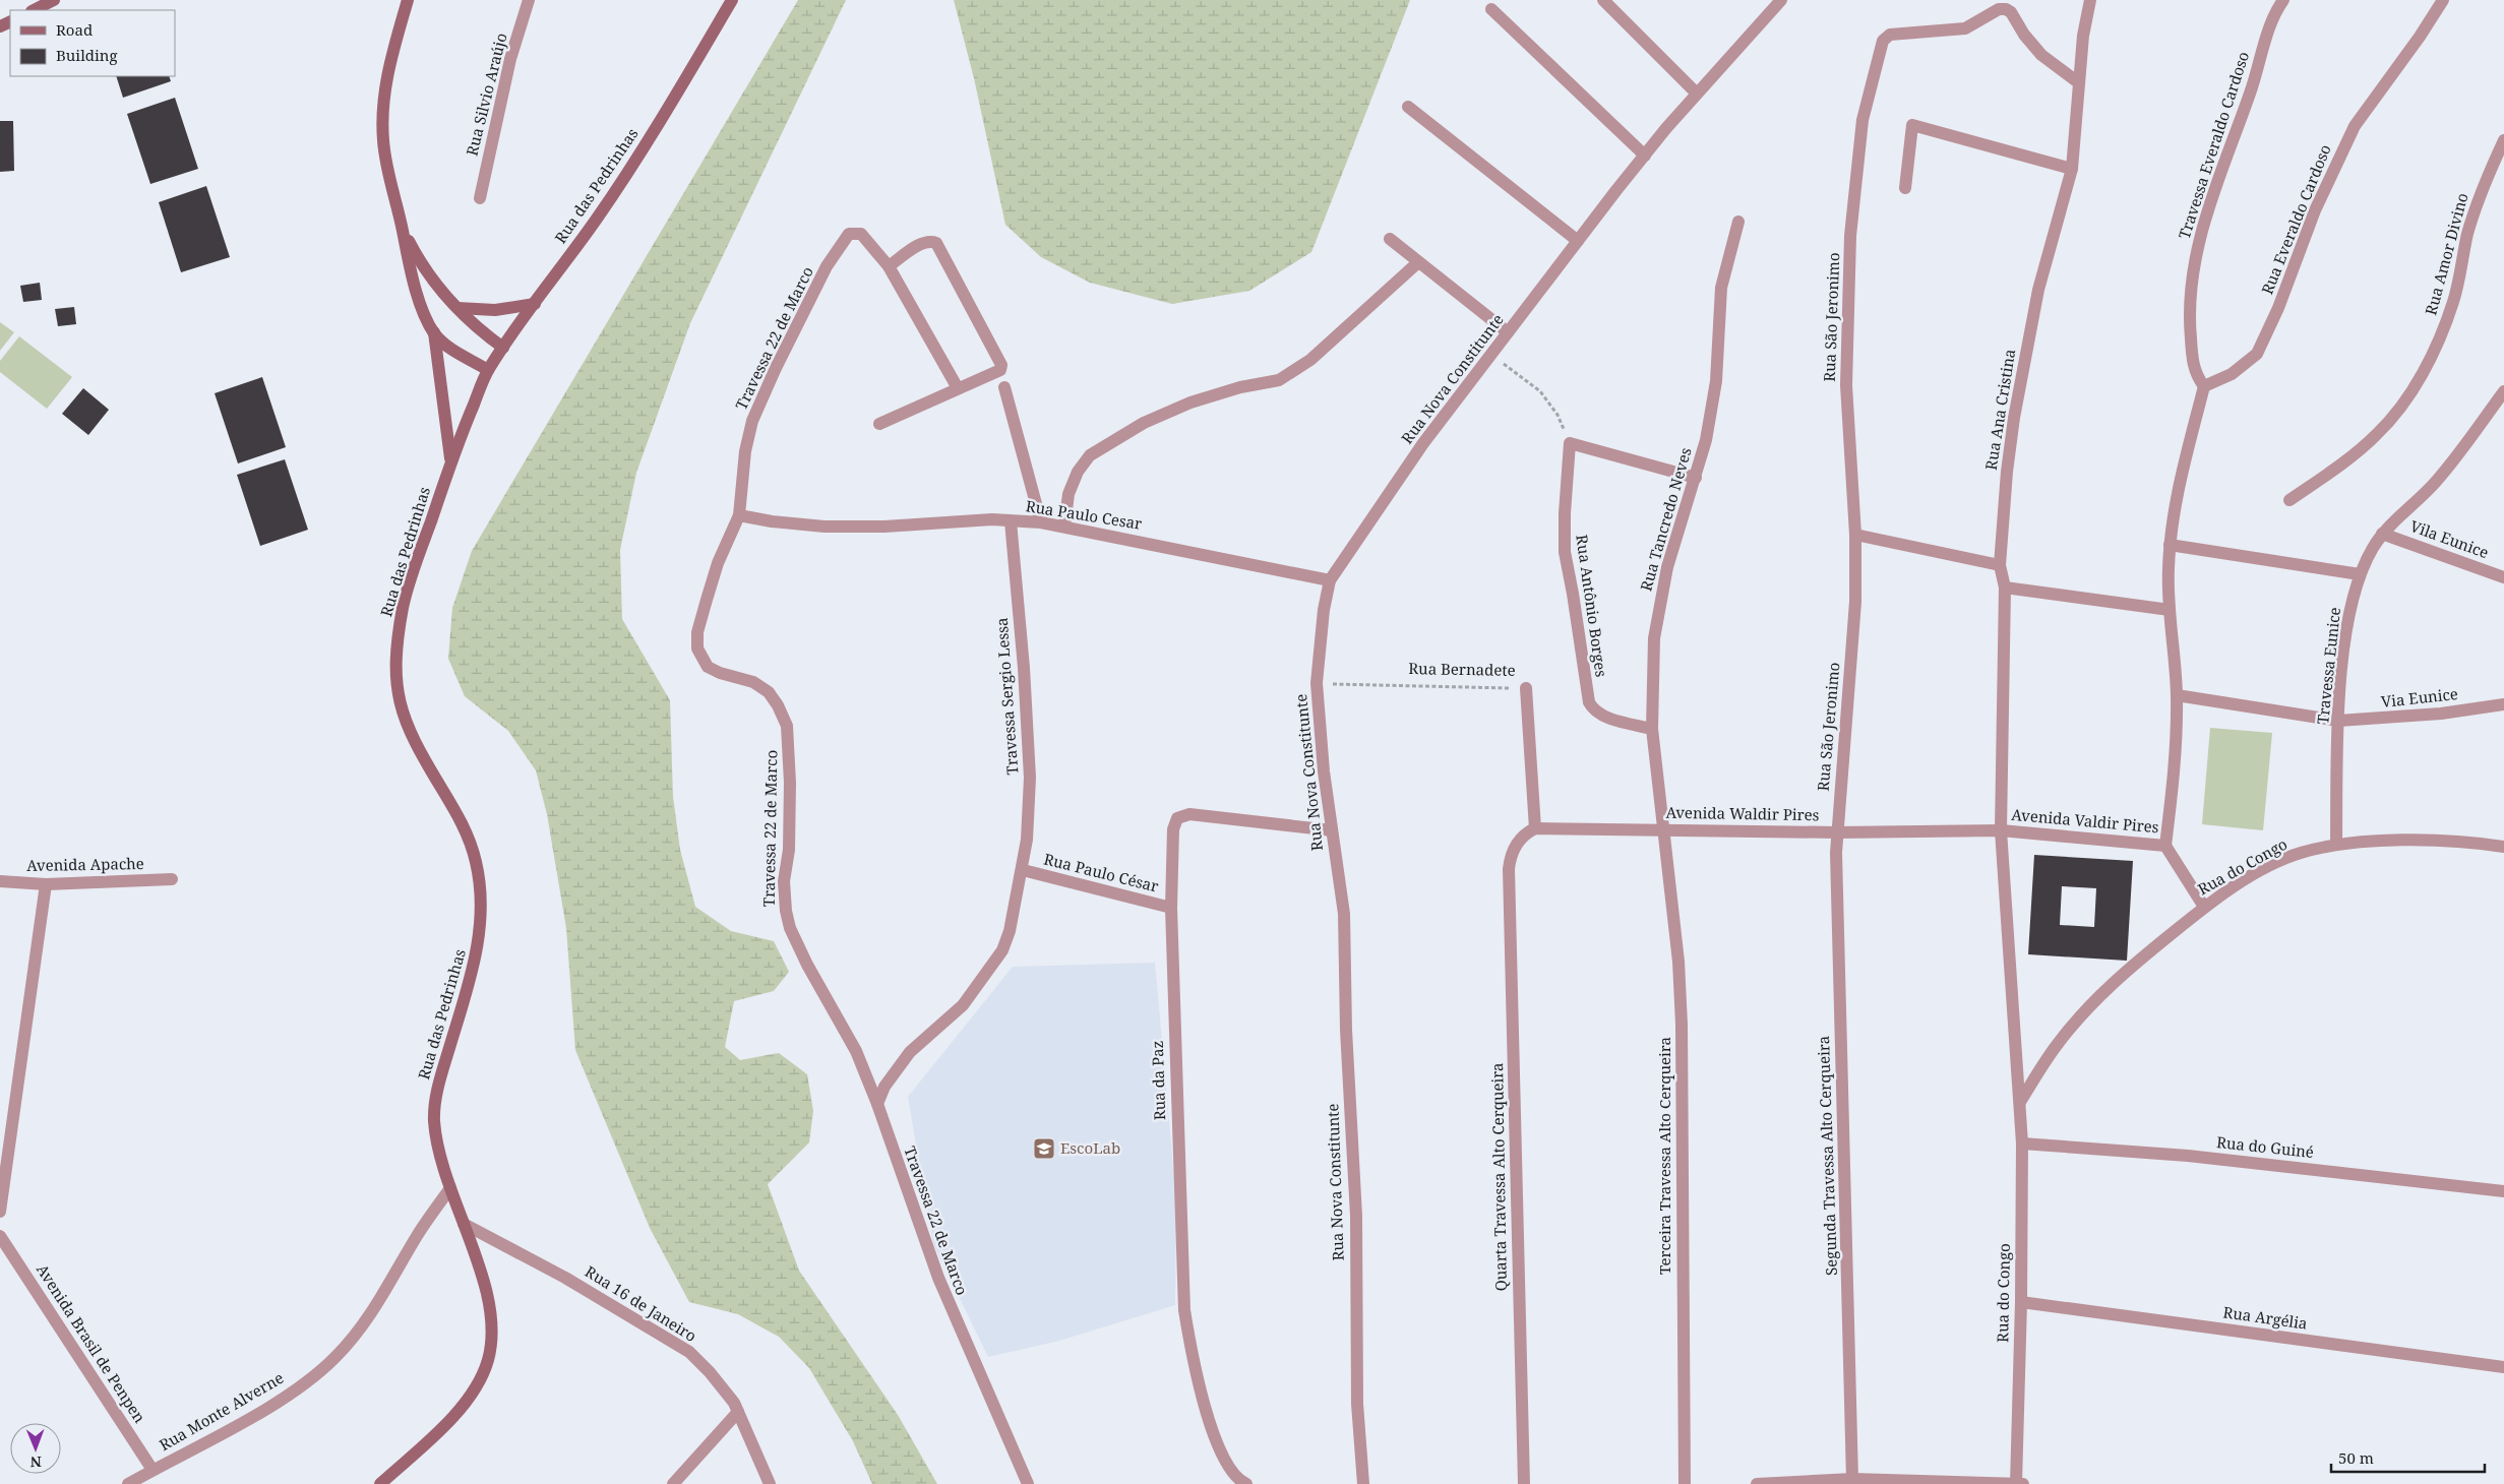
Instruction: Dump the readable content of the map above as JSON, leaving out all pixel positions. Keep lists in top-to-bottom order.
{
  "streets": {
    "main road": ["Rua das Pedrinhas"],
    "street": [
      "Rua Silvio Araújo",
      "Travessa Everaldo Cardoso",
      "Rua Everaldo Cardoso",
      "Rua Amor Divino",
      "Rua São Jeronimo",
      "Travessa 22 de Marco",
      "Rua Nova Constitunte",
      "Rua Ana Cristina",
      "Rua Paulo Cesar",
      "Rua Tancredo Neves",
      "Vila Eunice",
      "Rua Antônio Borges",
      "Travessa Eunice",
      "Rua Bernadete",
      "Travessa Sergio Lessa",
      "Via Eunice",
      "Avenida Waldir Pires",
      "Avenida Valdir Pires",
      "Avenida Apache",
      "Rua do Congo",
      "Rua Paulo César",
      "Rua da Paz",
      "Rua do Guiné",
      "Terceira Travessa Alto Cerqueira",
      "Segunda Travessa Alto Cerqueira",
      "Quarta Travessa Alto Cerqueira",
      "Rua 16 de Janeiro",
      "Rua Argélia",
      "Avenida Brasil de Penpen",
      "Rua Monte Alverne"
    ]
  },
  "crossings": [
    ["Travessa Everaldo Cardoso", "Rua Everaldo Cardoso"],
    ["Rua das Pedrinhas", "Rua 16 de Janeiro"],
    ["Rua das Pedrinhas", "Rua Monte Alverne"],
    ["Rua São Jeronimo", "Rua Ana Cristina"],
    ["Rua São Jeronimo", "Avenida Waldir Pires"],
    ["Rua São Jeronimo", "Segunda Travessa Alto Cerqueira"],
    ["Travessa 22 de Marco", "Rua Paulo Cesar"],
    ["Travessa 22 de Marco", "Travessa Sergio Lessa"],
    ["Rua Nova Constitunte", "Rua Paulo Cesar"],
    ["Rua Nova Constitunte", "Rua Bernadete"],
    ["Rua Nova Constitunte", "Rua da Paz"],
    ["Rua Ana Cristina", "Avenida Waldir Pires"],
    ["Rua Ana Cristina", "Avenida Valdir Pires"],
    ["Rua Ana Cristina", "Rua do Congo"],
    ["Rua Paulo Cesar", "Travessa Sergio Lessa"],
    ["Rua Tancredo Neves", "Rua Antônio Borges"],
    ["Rua Tancredo Neves", "Avenida Waldir Pires"],
    ["Rua Tancredo Neves", "Terceira Travessa Alto Cerqueira"],
    ["Vila Eunice", "Travessa Eunice"],
    ["Travessa Eunice", "Via Eunice"],
    ["Travessa Eunice", "Rua do Congo"],
    ["Rua Bernadete", "Avenida Waldir Pires"],
    ["Rua Bernadete", "Quarta Travessa Alto Cerqueira"],
    ["Travessa Sergio Lessa", "Rua Paulo César"],
    ["Avenida Waldir Pires", "Avenida Valdir Pires"],
    ["Avenida Waldir Pires", "Rua do Congo"],
    ["Avenida Waldir Pires", "Terceira Travessa Alto Cerqueira"],
    ["Avenida Waldir Pires", "Segunda Travessa Alto Cerqueira"],
    ["Avenida Waldir Pires", "Quarta Travessa Alto Cerqueira"],
    ["Avenida Valdir Pires", "Rua do Congo"],
    ["Rua do Congo", "Rua do Guiné"],
    ["Rua do Congo", "Rua Argélia"],
    ["Rua Paulo César", "Rua da Paz"],
    ["Avenida Brasil de Penpen", "Rua Monte Alverne"]
  ],
  "places": {
    "school or university": ["EscoLab"]
  },
  "legend": ["Road", "Building"],
  "scale_bar": "50 m",
  "north": "bottom"
}
